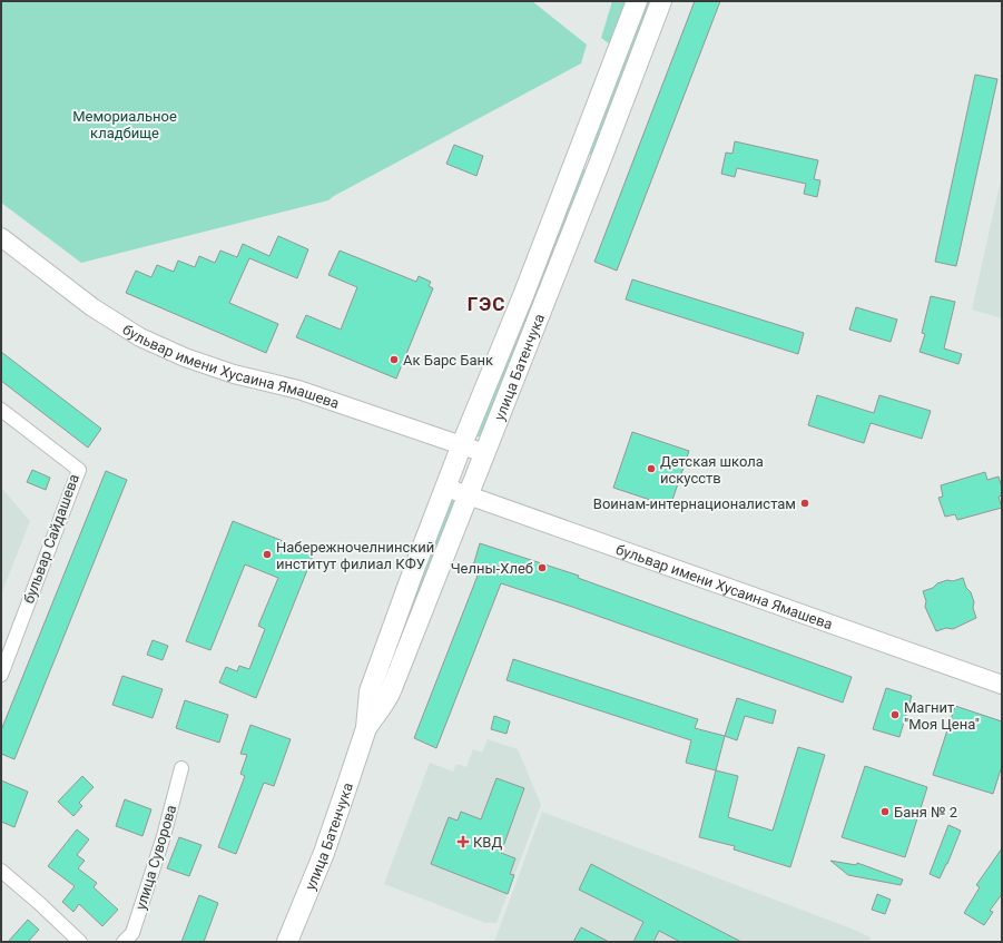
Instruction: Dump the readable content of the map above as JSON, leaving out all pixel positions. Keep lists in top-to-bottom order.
{
  "streets": {
    "main road": ["улица Батенчука"],
    "street": ["бульвар имени Хусаина Ямашева", "бульвар Сайдашева", "улица Суворова"]
  },
  "crossings": [
    ["бульвар имени Хусаина Ямашева", "улица Батенчука"]
  ],
  "districts": ["ГЭС"],
  "parks": ["Мемориальное кладбище"],
  "places": {
    "other": [
      "Ак Барс Банк",
      "Детская школа искусств",
      "Воинам-интернационалистам",
      "Набережночелнинский институт филиал КФУ",
      "Челны-Хлеб",
      "Магнит \"Моя Цена\"",
      "Баня № 2"
    ],
    "health": ["КВД"]
  }
}
